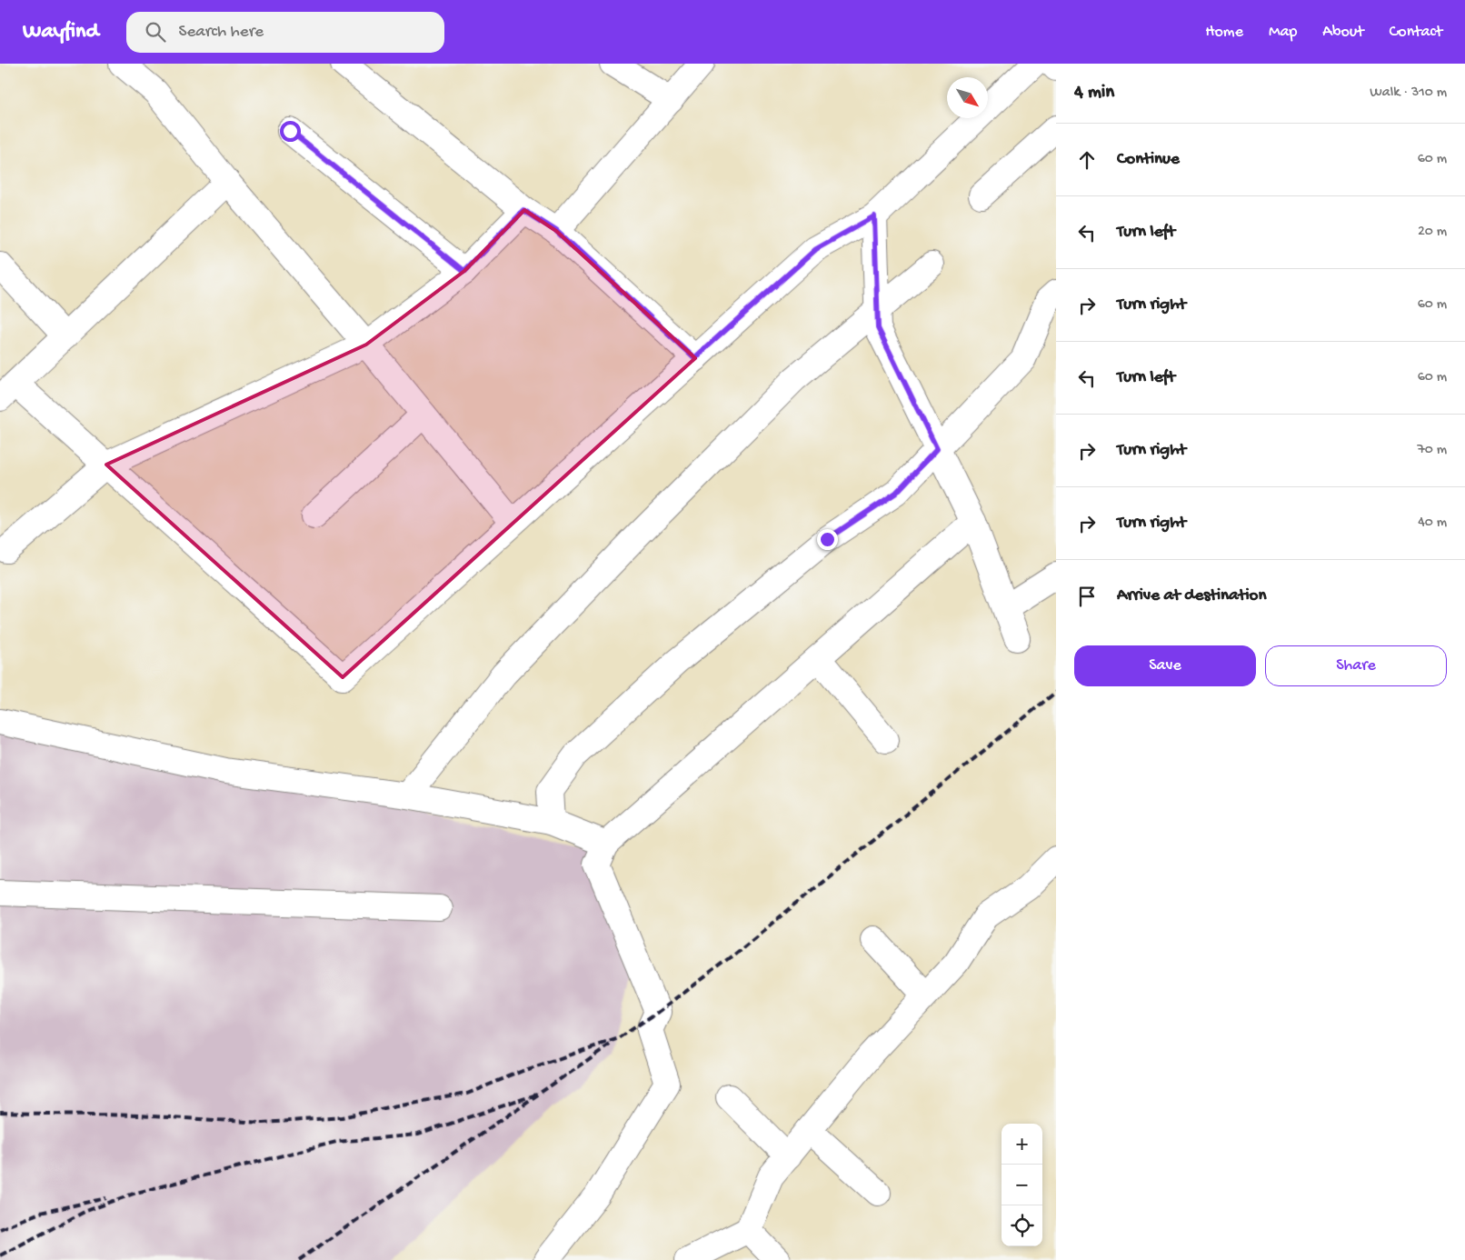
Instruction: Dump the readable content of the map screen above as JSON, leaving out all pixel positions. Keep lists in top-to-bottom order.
{
  "north": "bottom right",
  "page": {
    "header": "Wayfind",
    "search": "Search here",
    "nav": [
      "Home",
      "Map",
      "About",
      "Contact"
    ],
    "heading": ["4 min", "Walk · 310 m"],
    "list": [
      ["Continue", "60 m"],
      ["Turn left", "20 m"],
      ["Turn right", "60 m"],
      ["Turn left", "60 m"],
      ["Turn right", "70 m"],
      ["Turn right", "40 m"],
      "Arrive at destination"
    ],
    "buttons": ["Save", "Share"],
    "map_buttons": ["+", "−"]
  }
}
